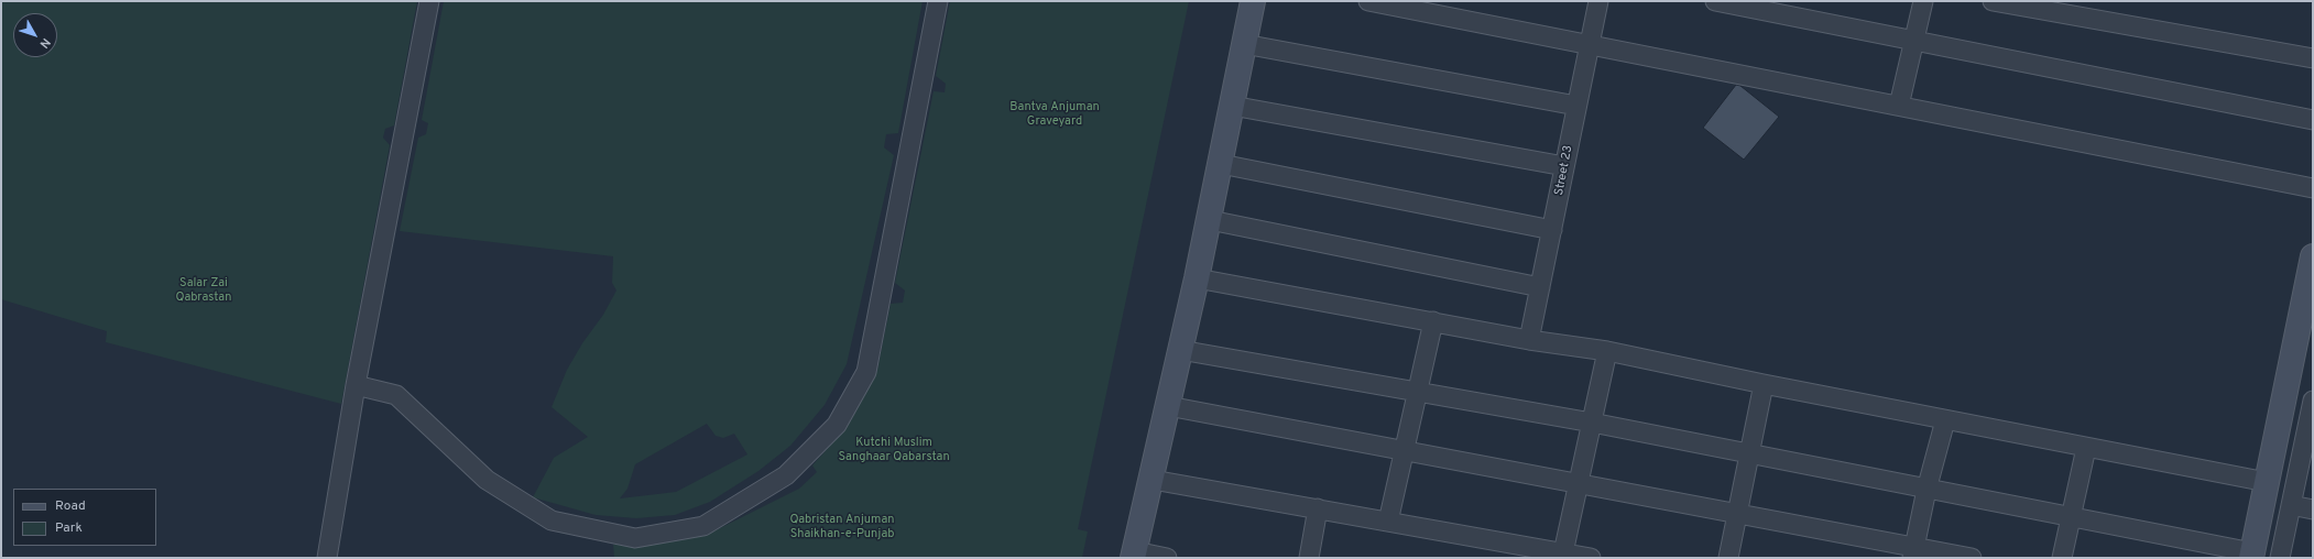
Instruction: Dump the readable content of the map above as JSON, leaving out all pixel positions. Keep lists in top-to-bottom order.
{
  "streets": {
    "street": ["Street 23"]
  },
  "parks": [
    "Bantva Anjuman Graveyard",
    "Salar Zai Qabrastan",
    "Kutchi Muslim Sanghaar Qabarstan",
    "Qabristan Anjuman Shaikhan-e-Punjab"
  ],
  "legend": ["Road", "Park"],
  "north": "bottom right"
}
